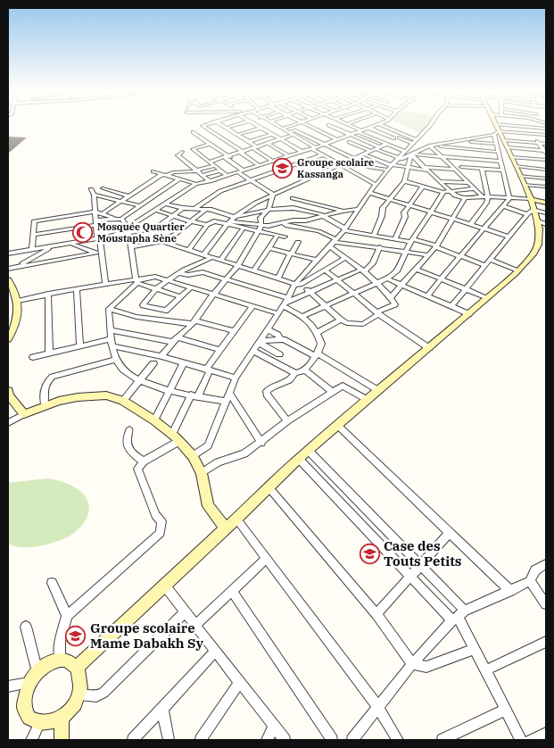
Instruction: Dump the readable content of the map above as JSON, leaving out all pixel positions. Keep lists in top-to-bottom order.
{
  "places": {
    "school or university": ["Groupe scolaire Kassanga", "Case des Touts Petits", "Groupe scolaire Mame Dabakh Sy"],
    "mosque": ["Mosquée Quartier Moustapha Sène"]
  }
}
